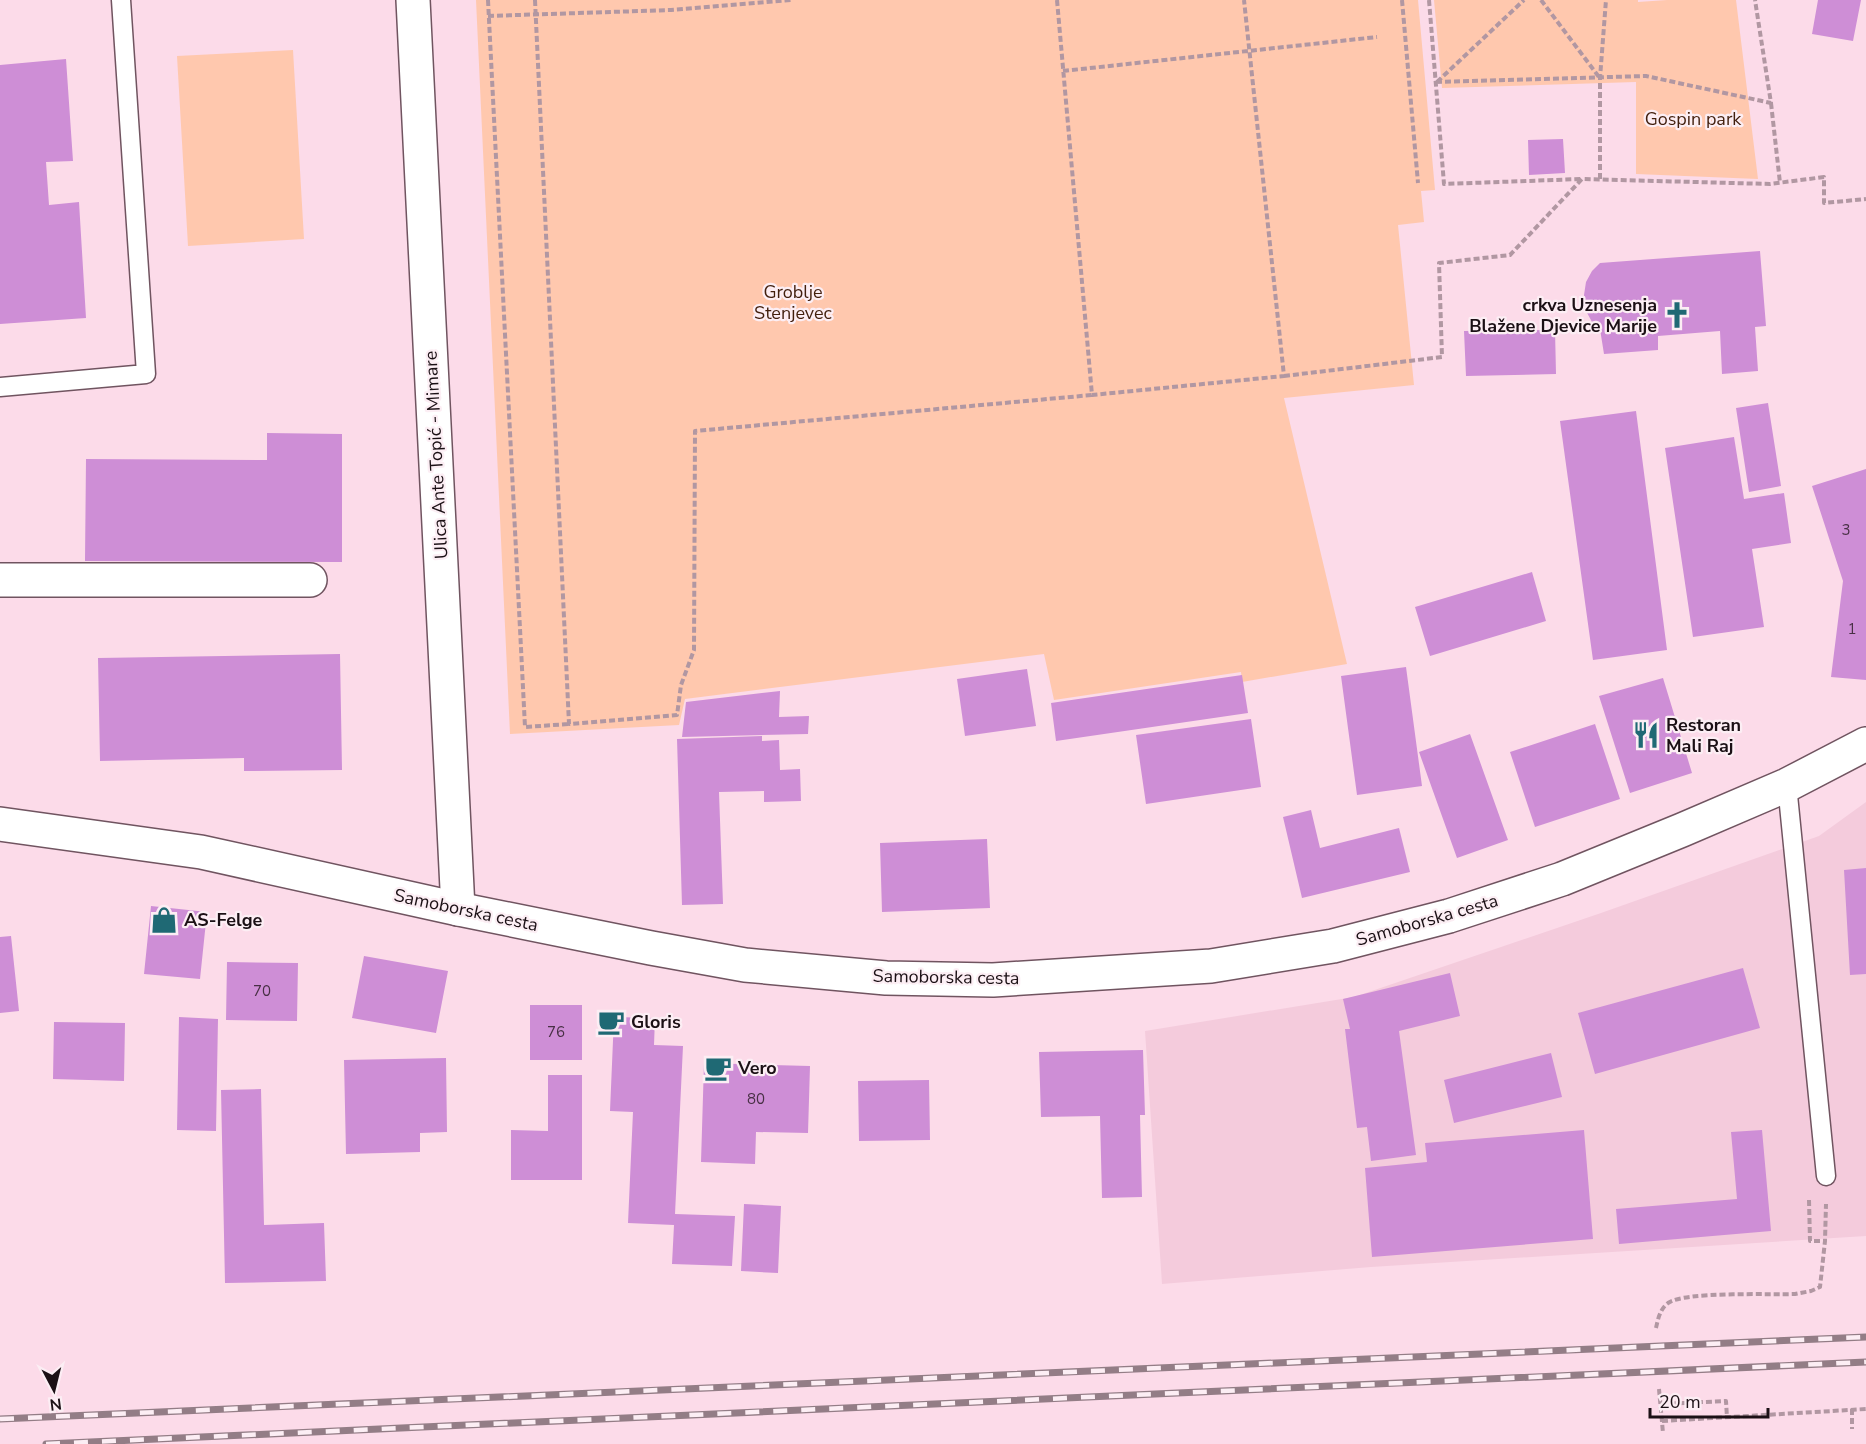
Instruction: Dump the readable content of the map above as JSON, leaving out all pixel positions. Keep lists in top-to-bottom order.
{
  "streets": {
    "street": ["Ulica Ante Topić - Mimare", "Samoborska cesta"]
  },
  "crossings": [
    ["Ulica Ante Topić - Mimare", "Samoborska cesta"]
  ],
  "parks": ["Gospin park", "Groblje Stenjevec"],
  "places": {
    "church": ["crkva Uznesenja Blažene Djevice Marije"],
    "restaurant": ["Restoran Mali Raj"],
    "shop": ["AS-Felge"],
    "cafe": ["Gloris", "Vero"]
  },
  "house_numbers": [
    "3",
    "1",
    "70",
    "76",
    "80"
  ],
  "scale_bar": "20 m",
  "north": "bottom"
}
